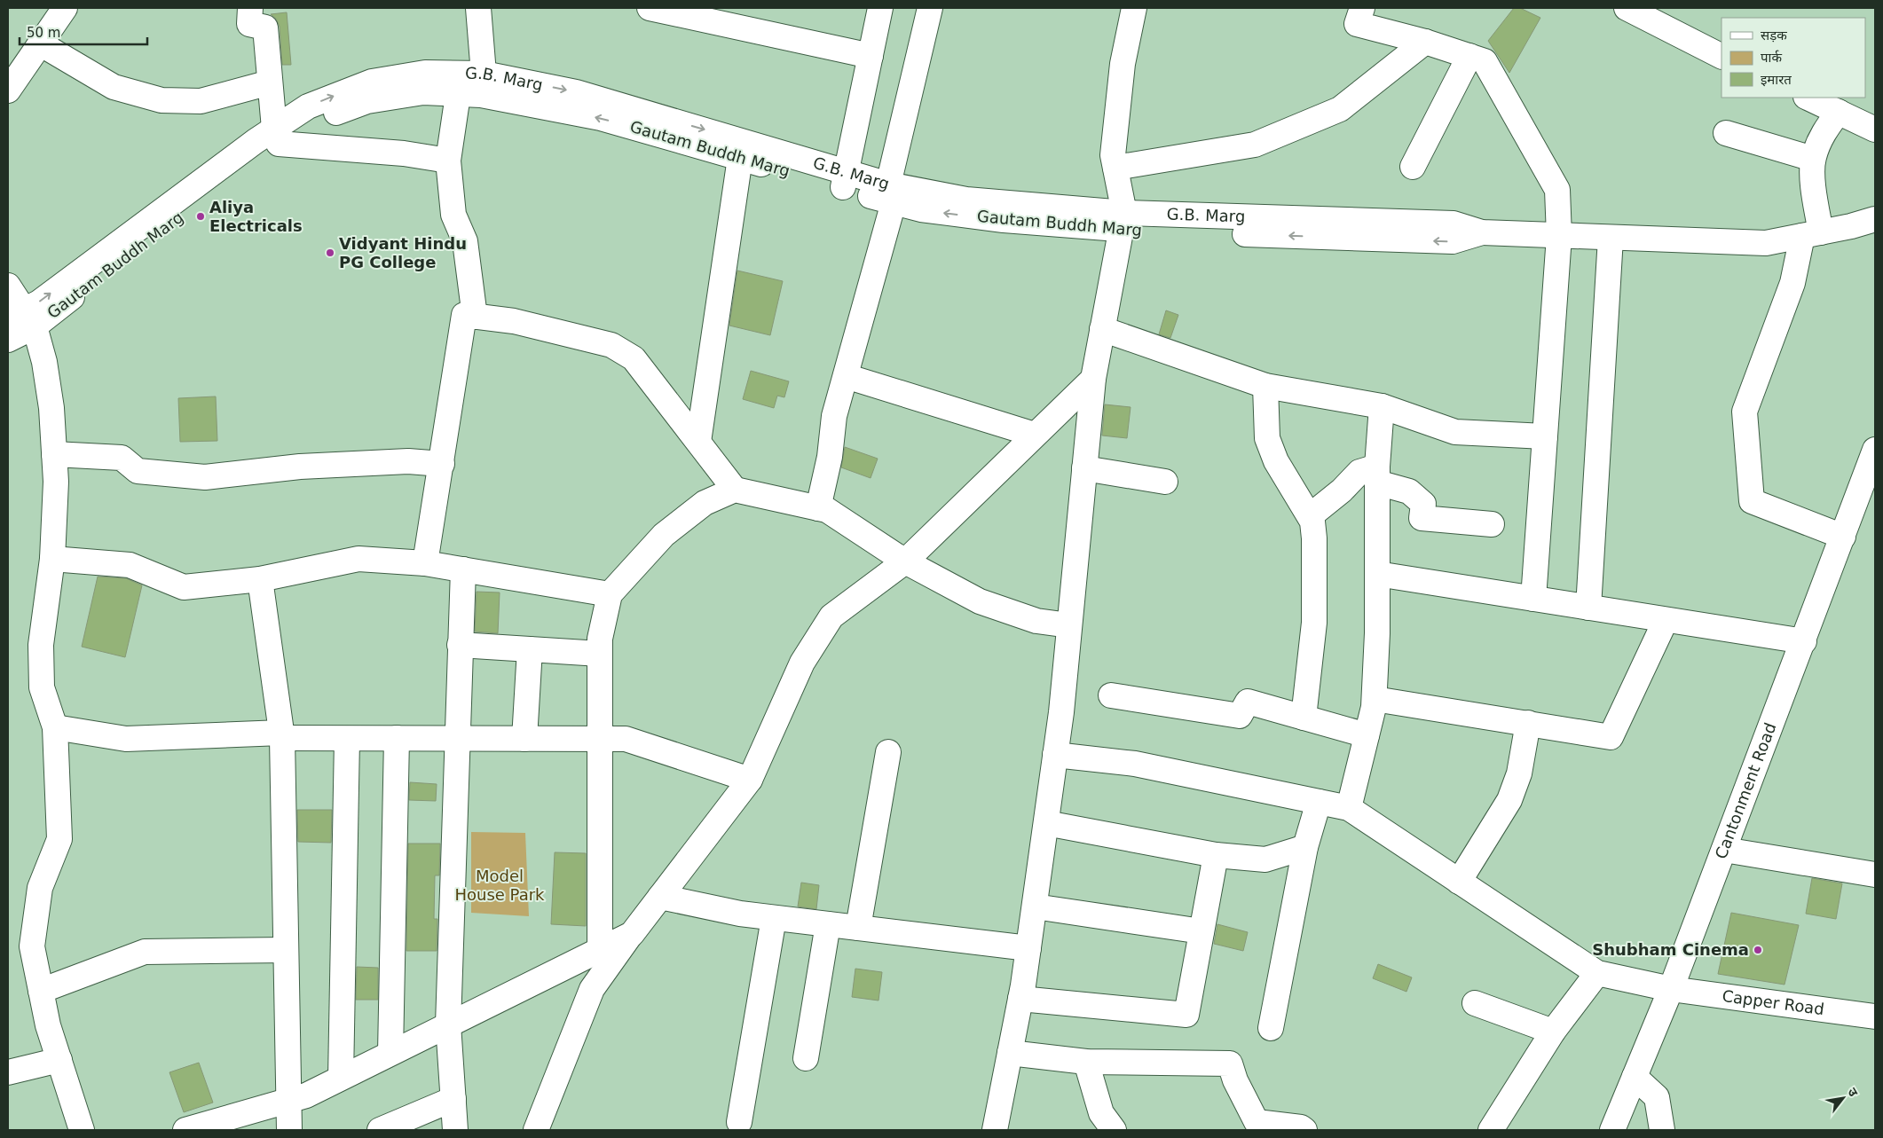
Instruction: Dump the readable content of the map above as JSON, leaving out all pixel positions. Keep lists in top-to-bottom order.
{
  "streets": {
    "street": [
      "G.B. Marg",
      "Gautam Buddh Marg",
      "Cantonment Road",
      "Capper Road"
    ]
  },
  "crossings": [
    ["G.B. Marg", "Gautam Buddh Marg"],
    ["Cantonment Road", "Capper Road"]
  ],
  "parks": ["Model House Park"],
  "places": ["Aliya Electricals", "Vidyant Hindu PG College", "Shubham Cinema"],
  "legend": ["सड़क", "पार्क", "इमारत"],
  "scale_bar": "50 m",
  "north": "top right"
}
